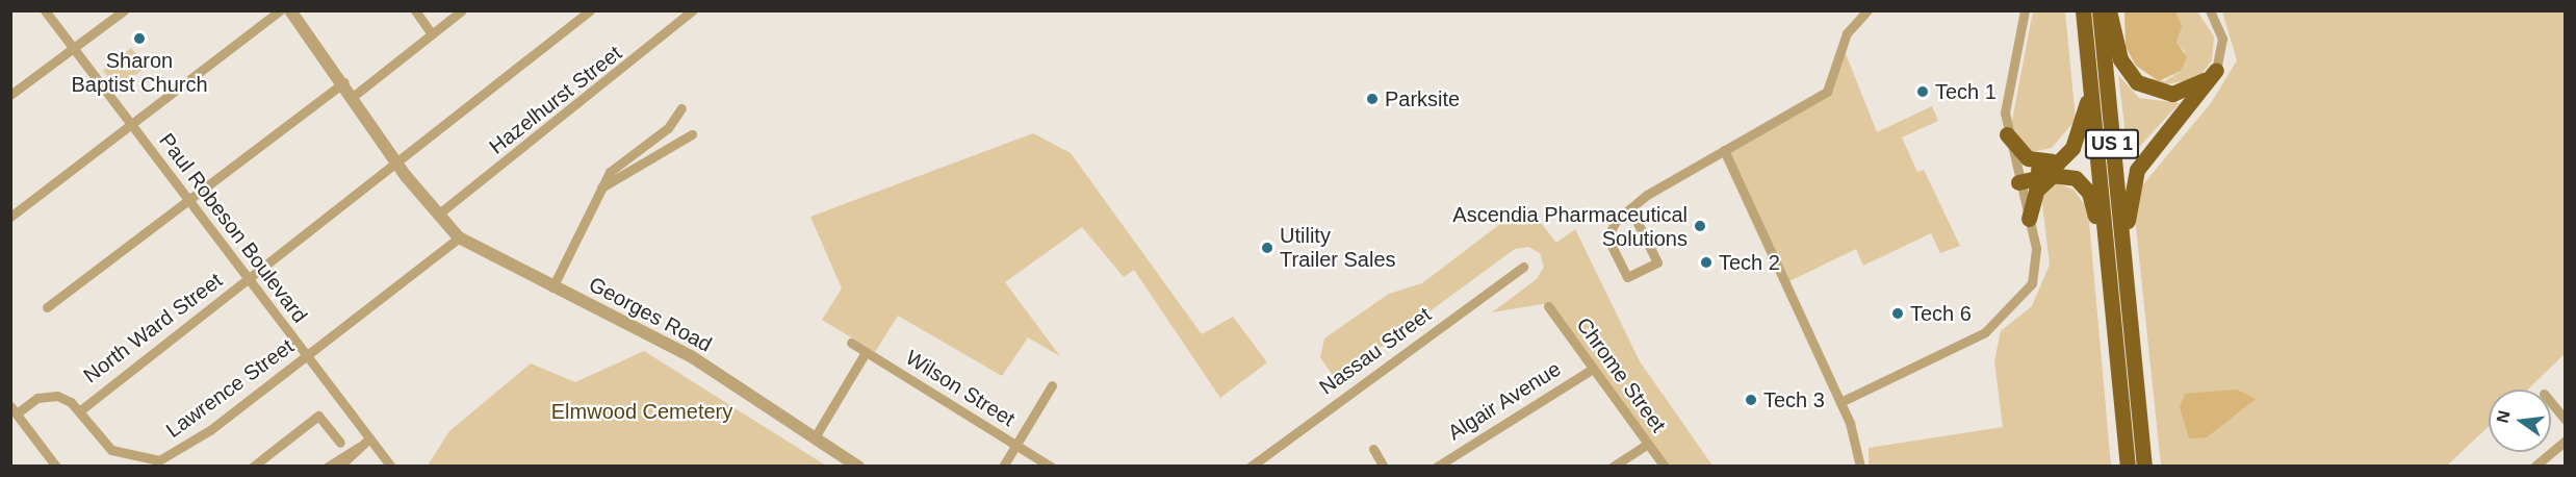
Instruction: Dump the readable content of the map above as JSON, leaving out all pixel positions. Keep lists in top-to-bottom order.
{
  "streets": {
    "highway": ["US 1"],
    "street": [
      "Hazelhurst Street",
      "Paul Robeson Boulevard",
      "Georges Road",
      "North Ward Street",
      "Nassau Street",
      "Chrome Street",
      "Lawrence Street",
      "Wilson Street",
      "Algair Avenue"
    ]
  },
  "crossings": [
    ["Hazelhurst Street", "Georges Road"],
    ["Paul Robeson Boulevard", "North Ward Street"],
    ["Paul Robeson Boulevard", "Lawrence Street"],
    ["Georges Road", "North Ward Street"],
    ["Georges Road", "Lawrence Street"],
    ["North Ward Street", "Lawrence Street"],
    ["Chrome Street", "Algair Avenue"]
  ],
  "parks": ["Elmwood Cemetery"],
  "places": [
    "Sharon Baptist Church",
    "Tech 1",
    "Parksite",
    "Ascendia Pharmaceutical Solutions",
    "Utility Trailer Sales",
    "Tech 2",
    "Tech 6",
    "Tech 3"
  ],
  "north": "left"
}
